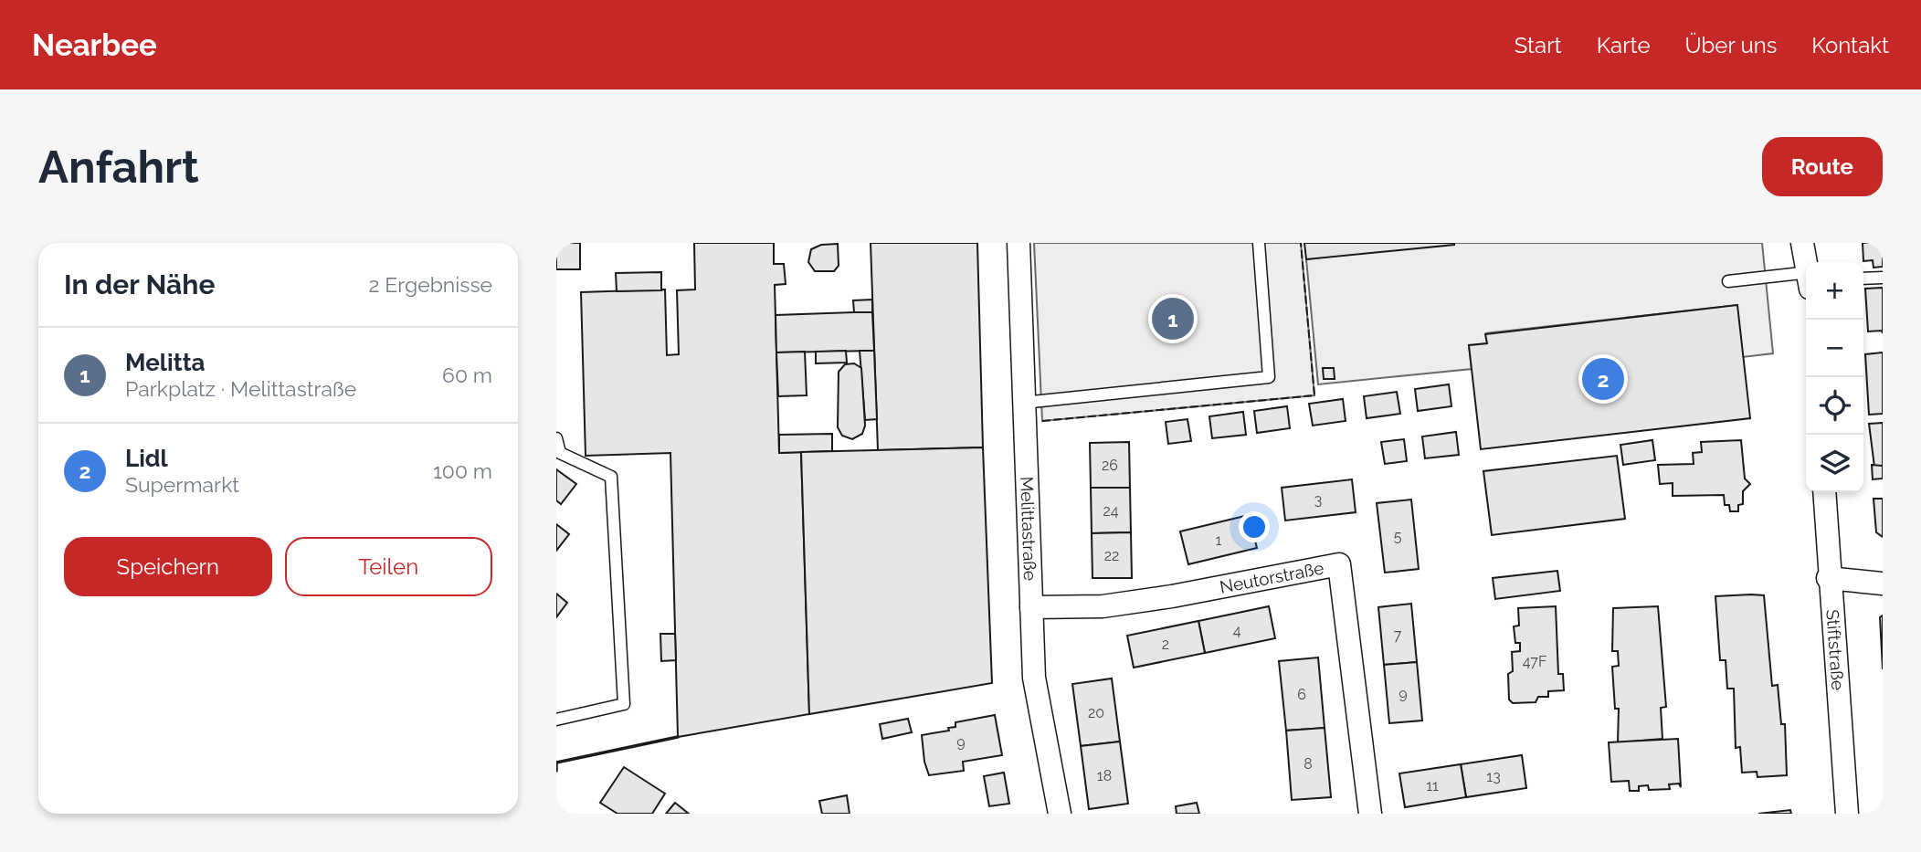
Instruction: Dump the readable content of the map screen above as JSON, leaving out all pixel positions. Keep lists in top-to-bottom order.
{
  "streets": {
    "street": ["Melittastraße", "Neutorstraße", "Stiftstraße"]
  },
  "crossings": [
    ["Melittastraße", "Neutorstraße"]
  ],
  "house_numbers": [
    "26",
    "3",
    "24",
    "5",
    "1",
    "22",
    "4",
    "7",
    "2",
    "47F",
    "9",
    "6",
    "20",
    "9",
    "8",
    "18",
    "13",
    "11"
  ],
  "page": {
    "header": "Nearbee",
    "nav": [
      "Start",
      "Karte",
      "Über uns",
      "Kontakt"
    ],
    "buttons": [
      "Route",
      ["Speichern", "Teilen"]
    ],
    "title": "Anfahrt",
    "heading": ["In der Nähe", "2 Ergebnisse"],
    "map_buttons": ["+", "−"],
    "pins": ["1", "2"],
    "list": [
      {
        "mark": "1",
        "name": "Melitta",
        "note": "Parkplatz · Melittastraße",
        "value": "60 m"
      },
      {
        "mark": "2",
        "name": "Lidl",
        "note": "Supermarkt",
        "value": "100 m"
      }
    ]
  }
}
